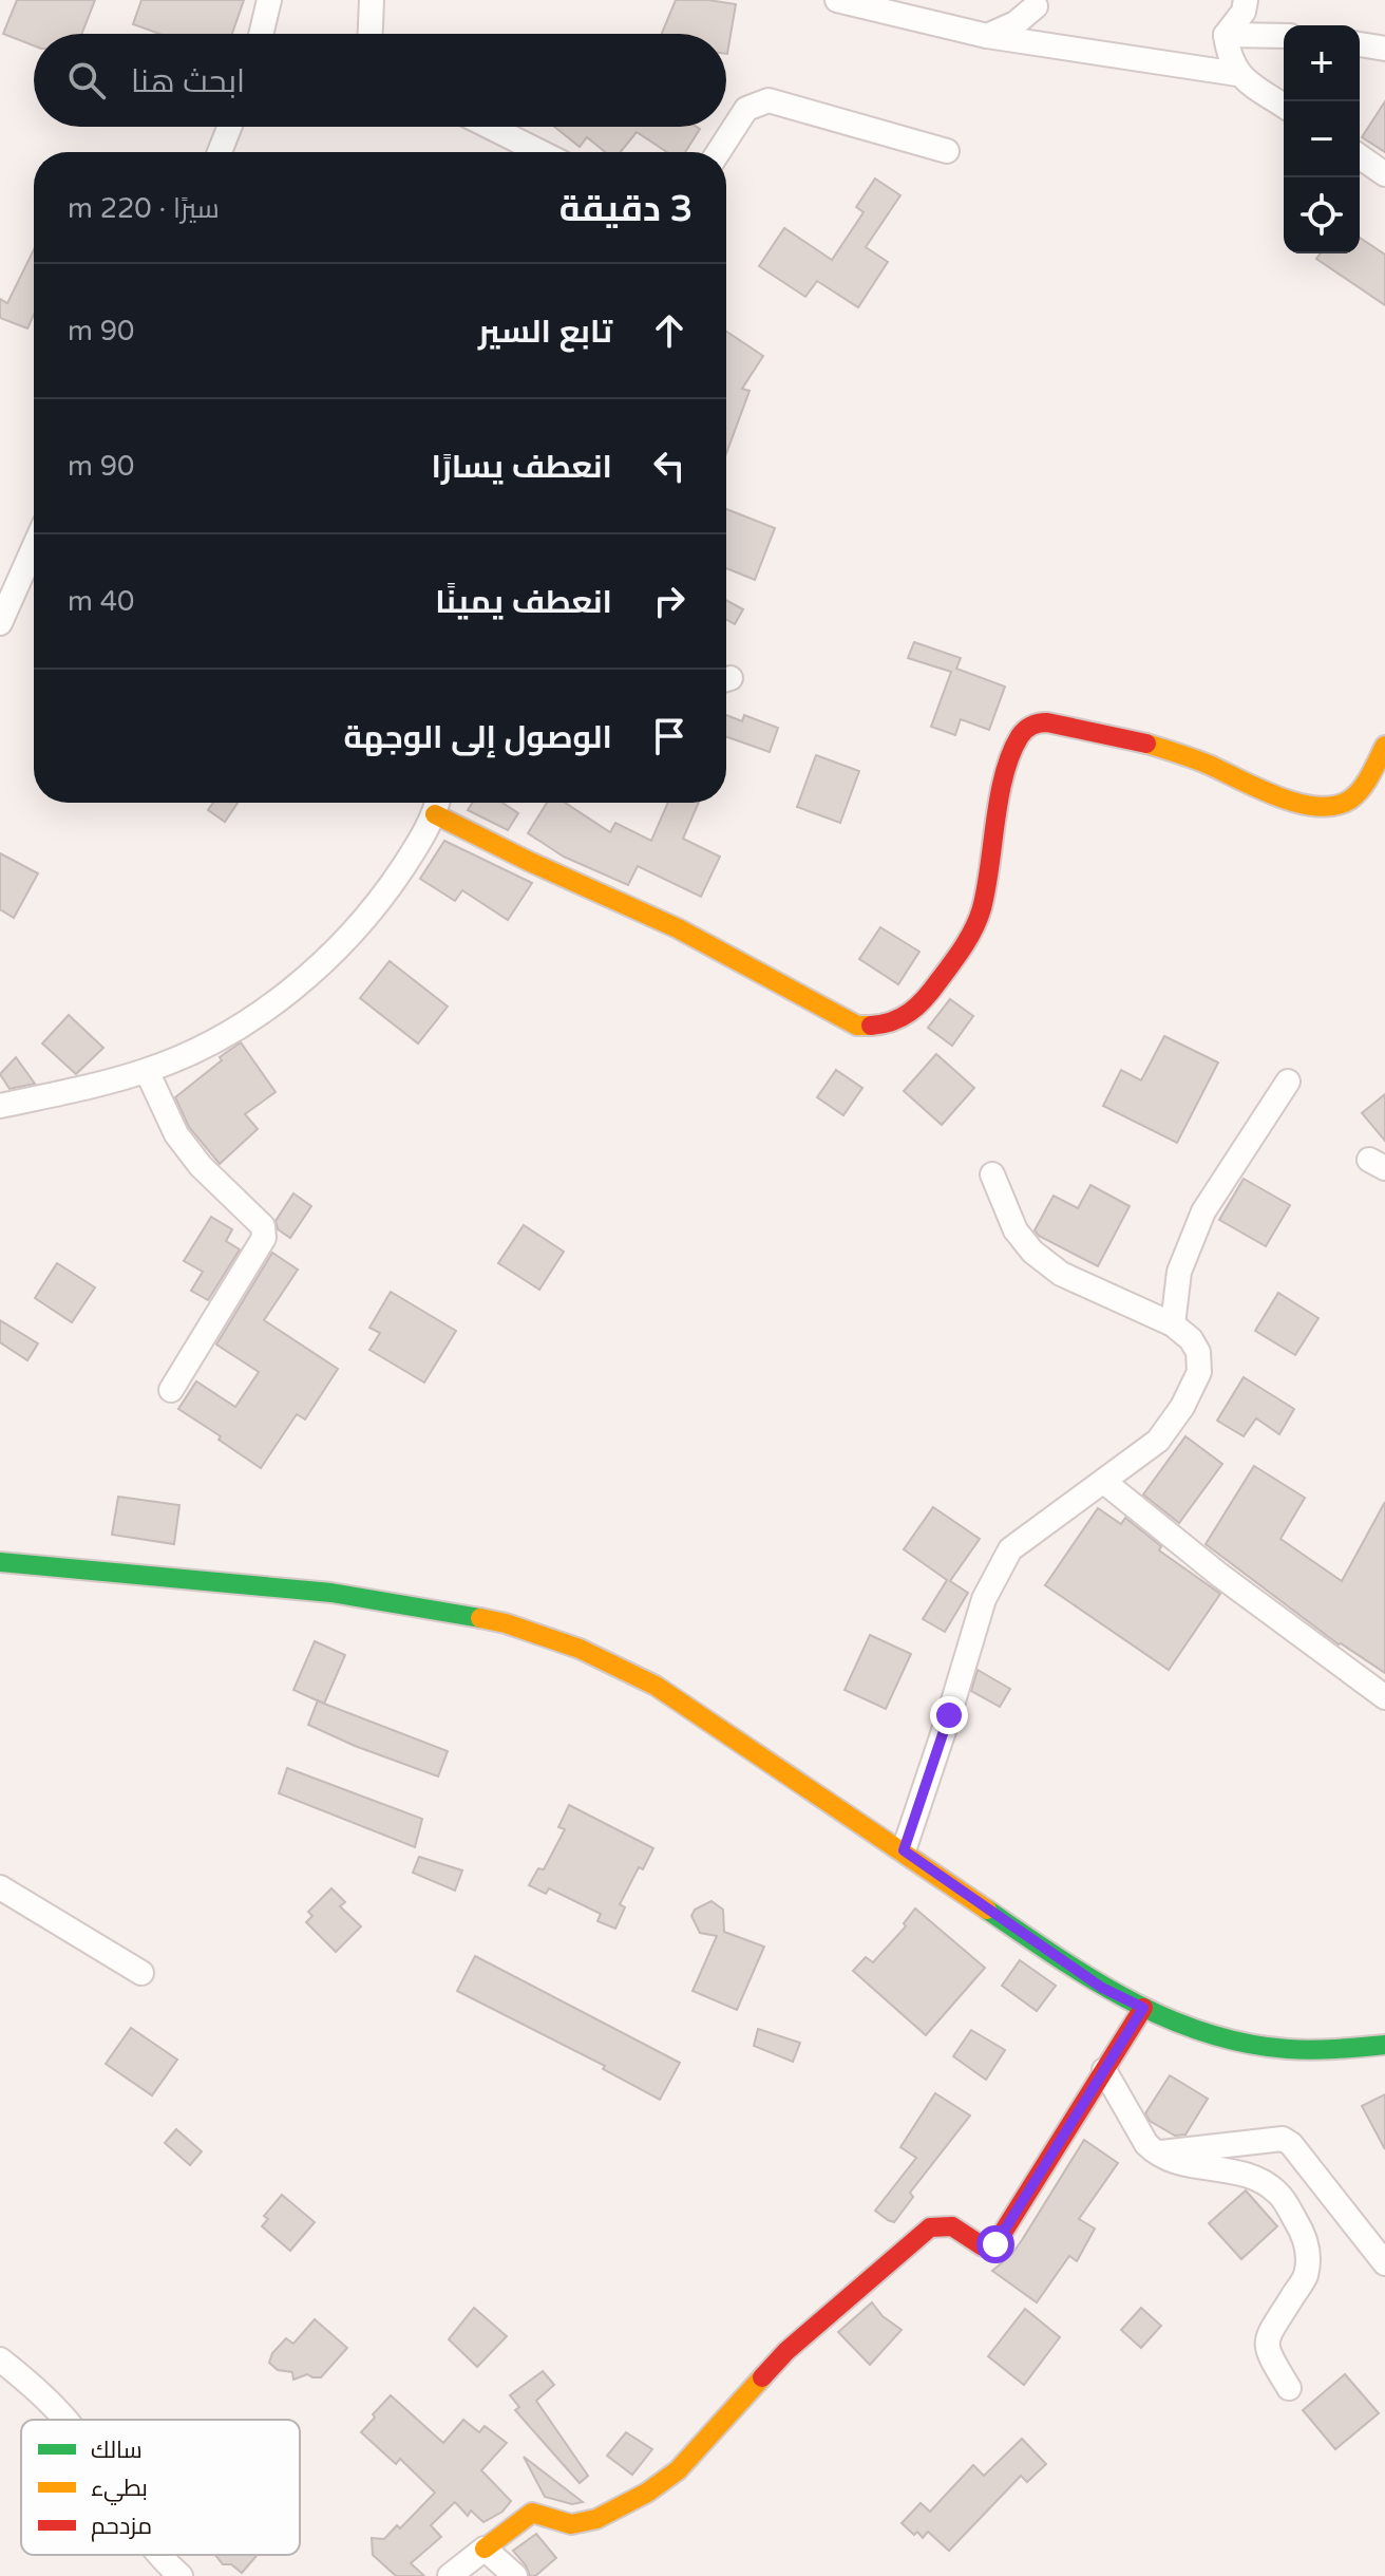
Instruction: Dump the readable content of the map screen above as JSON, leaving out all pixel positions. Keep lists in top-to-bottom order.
{
  "legend": ["سالك", "بطيء", "مزدحم"],
  "page": {
    "map_buttons": ["+", "−"],
    "search": "ابحث هنا",
    "heading": ["3 دقيقة", "سيرًا · 220 m"],
    "list": [
      ["تابع السير", "90 m"],
      ["انعطف يسارًا", "90 m"],
      ["انعطف يمينًا", "40 m"],
      "الوصول إلى الوجهة"
    ]
  }
}
